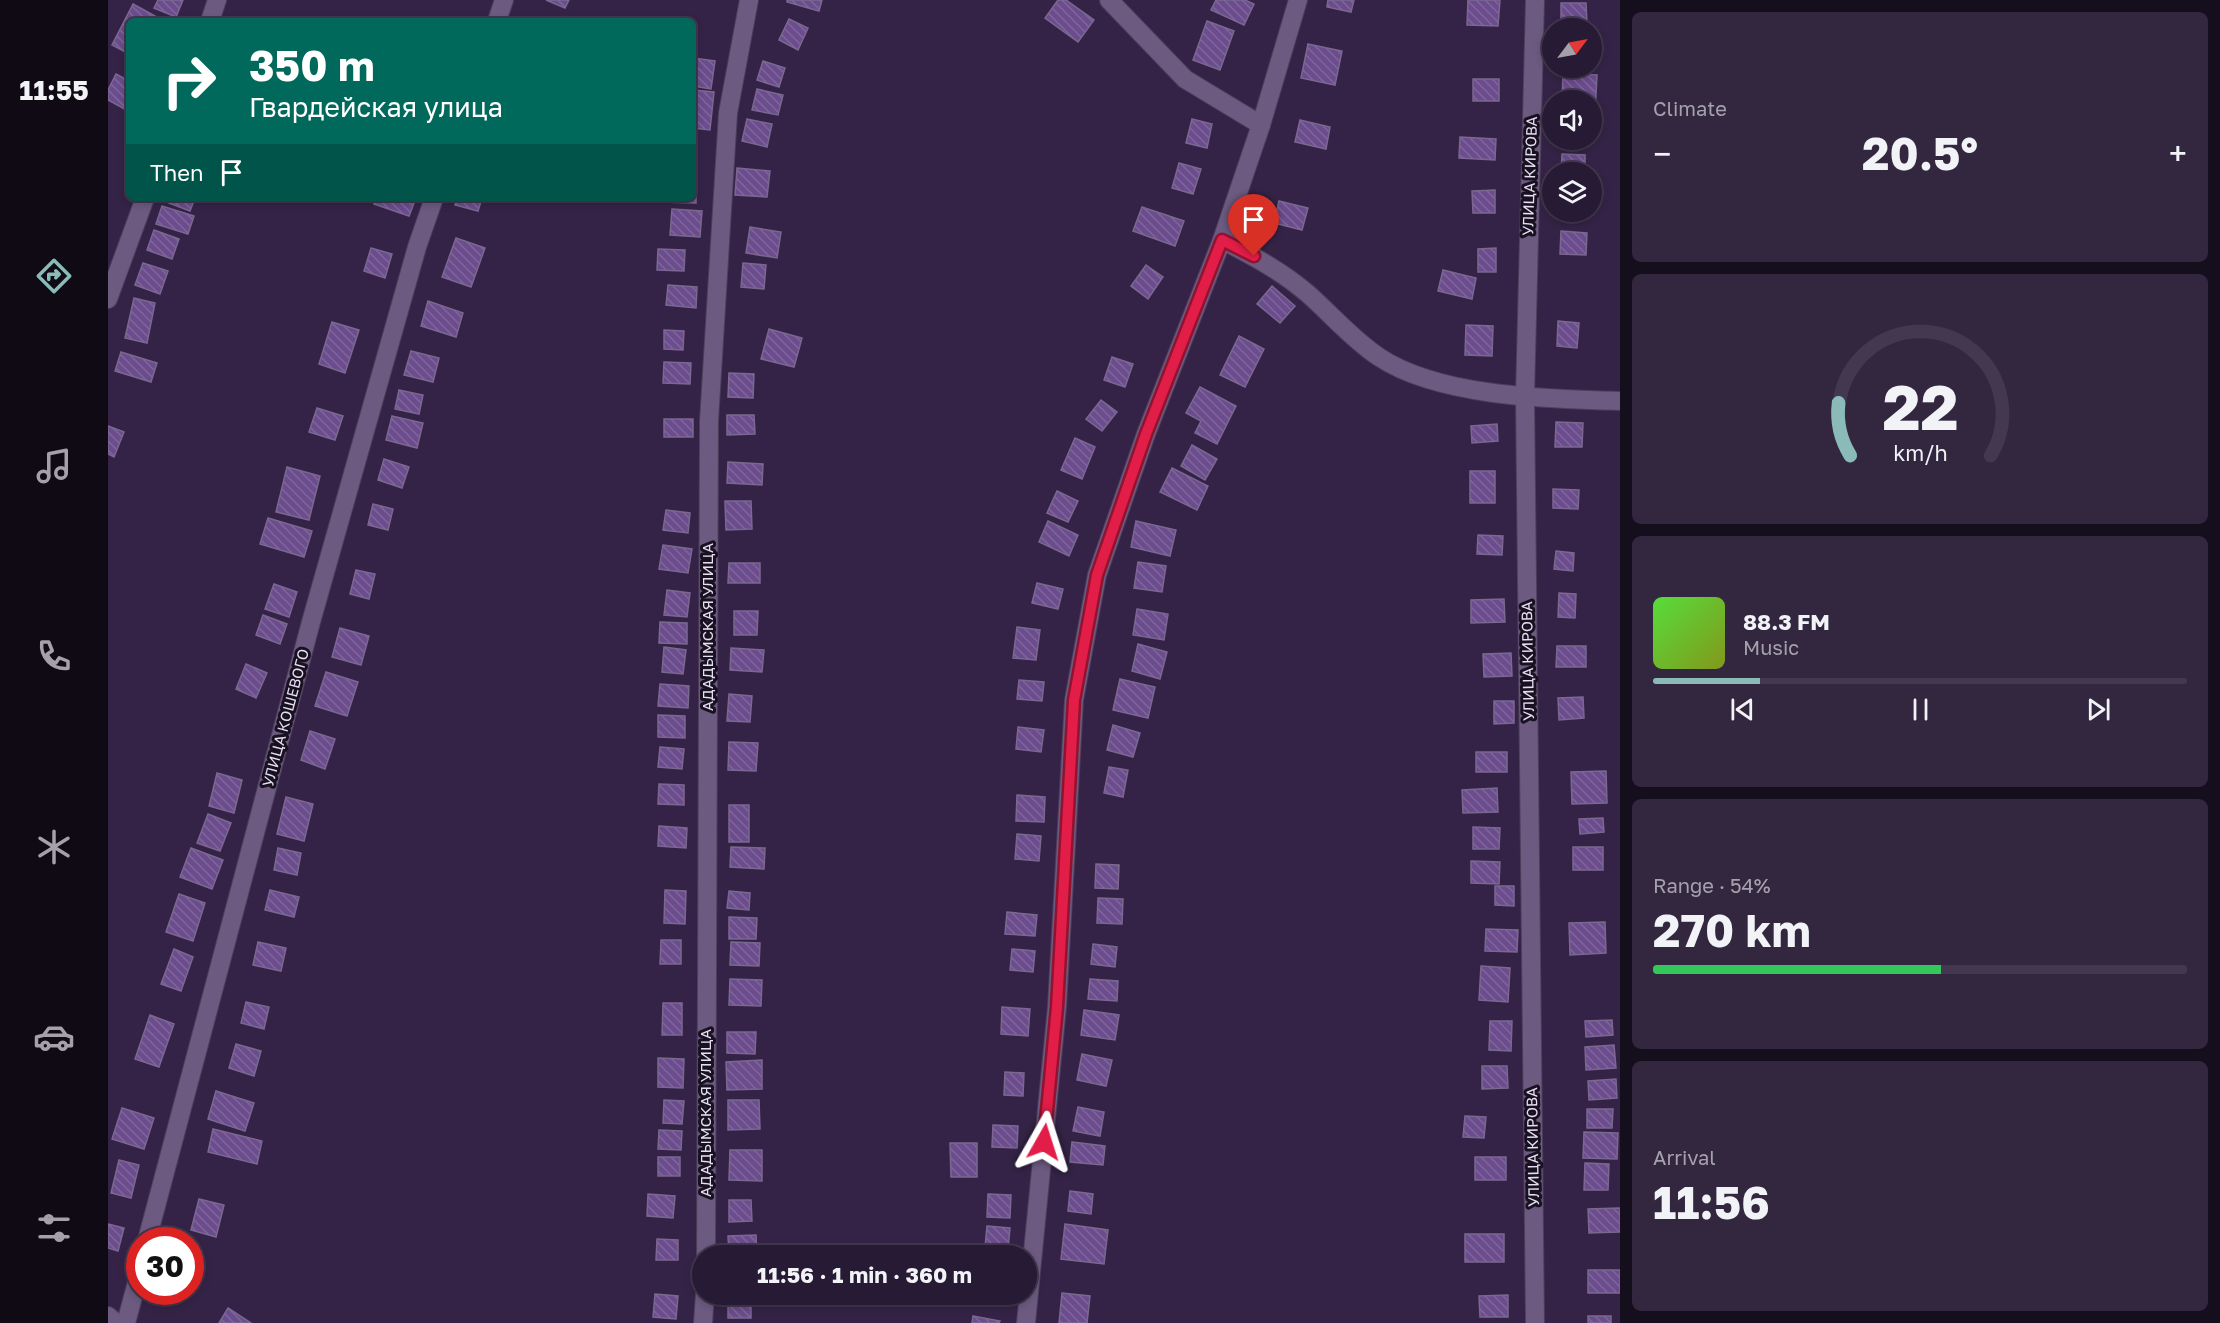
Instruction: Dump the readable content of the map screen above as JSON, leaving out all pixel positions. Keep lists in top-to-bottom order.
{
  "streets": {
    "street": ["УЛИЦА КИРОВА", "АДАДЫМСКАЯ УЛИЦА", "УЛИЦА КОШЕВОГО"]
  },
  "north": "top right",
  "page": {
    "tabs": "11:55",
    "tile": [
      "Climate",
      ["Range · 54%", "270 km"],
      ["Arrival", "11:56"]
    ],
    "turn": ["350 m", "Гвардейская улица"],
    "heat": ["−", "20.5°", "+"],
    "then": "Then",
    "song": ["88.3 FM", "Music"],
    "limit": "30",
    "trip": "11:56 · 1 min · 360 m",
    "gauge": ["22", "km/h"]
  }
}
